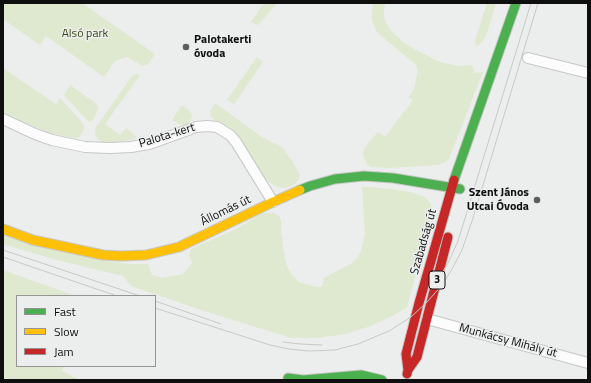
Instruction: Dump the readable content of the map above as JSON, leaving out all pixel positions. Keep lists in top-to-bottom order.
{
  "streets": {
    "main road": ["Állomás út", "Szabadság út", "3"],
    "street": ["Palota-kert", "Munkácsy Mihály út"]
  },
  "crossings": [
    ["Palota-kert", "Állomás út"],
    ["Állomás út", "Szabadság út"],
    ["Szabadság út", "Munkácsy Mihály út"]
  ],
  "parks": ["Alsó park"],
  "places": ["Palotakerti óvoda", "Szent János Utcai Óvoda"],
  "legend": ["Fast", "Slow", "Jam"]
}
